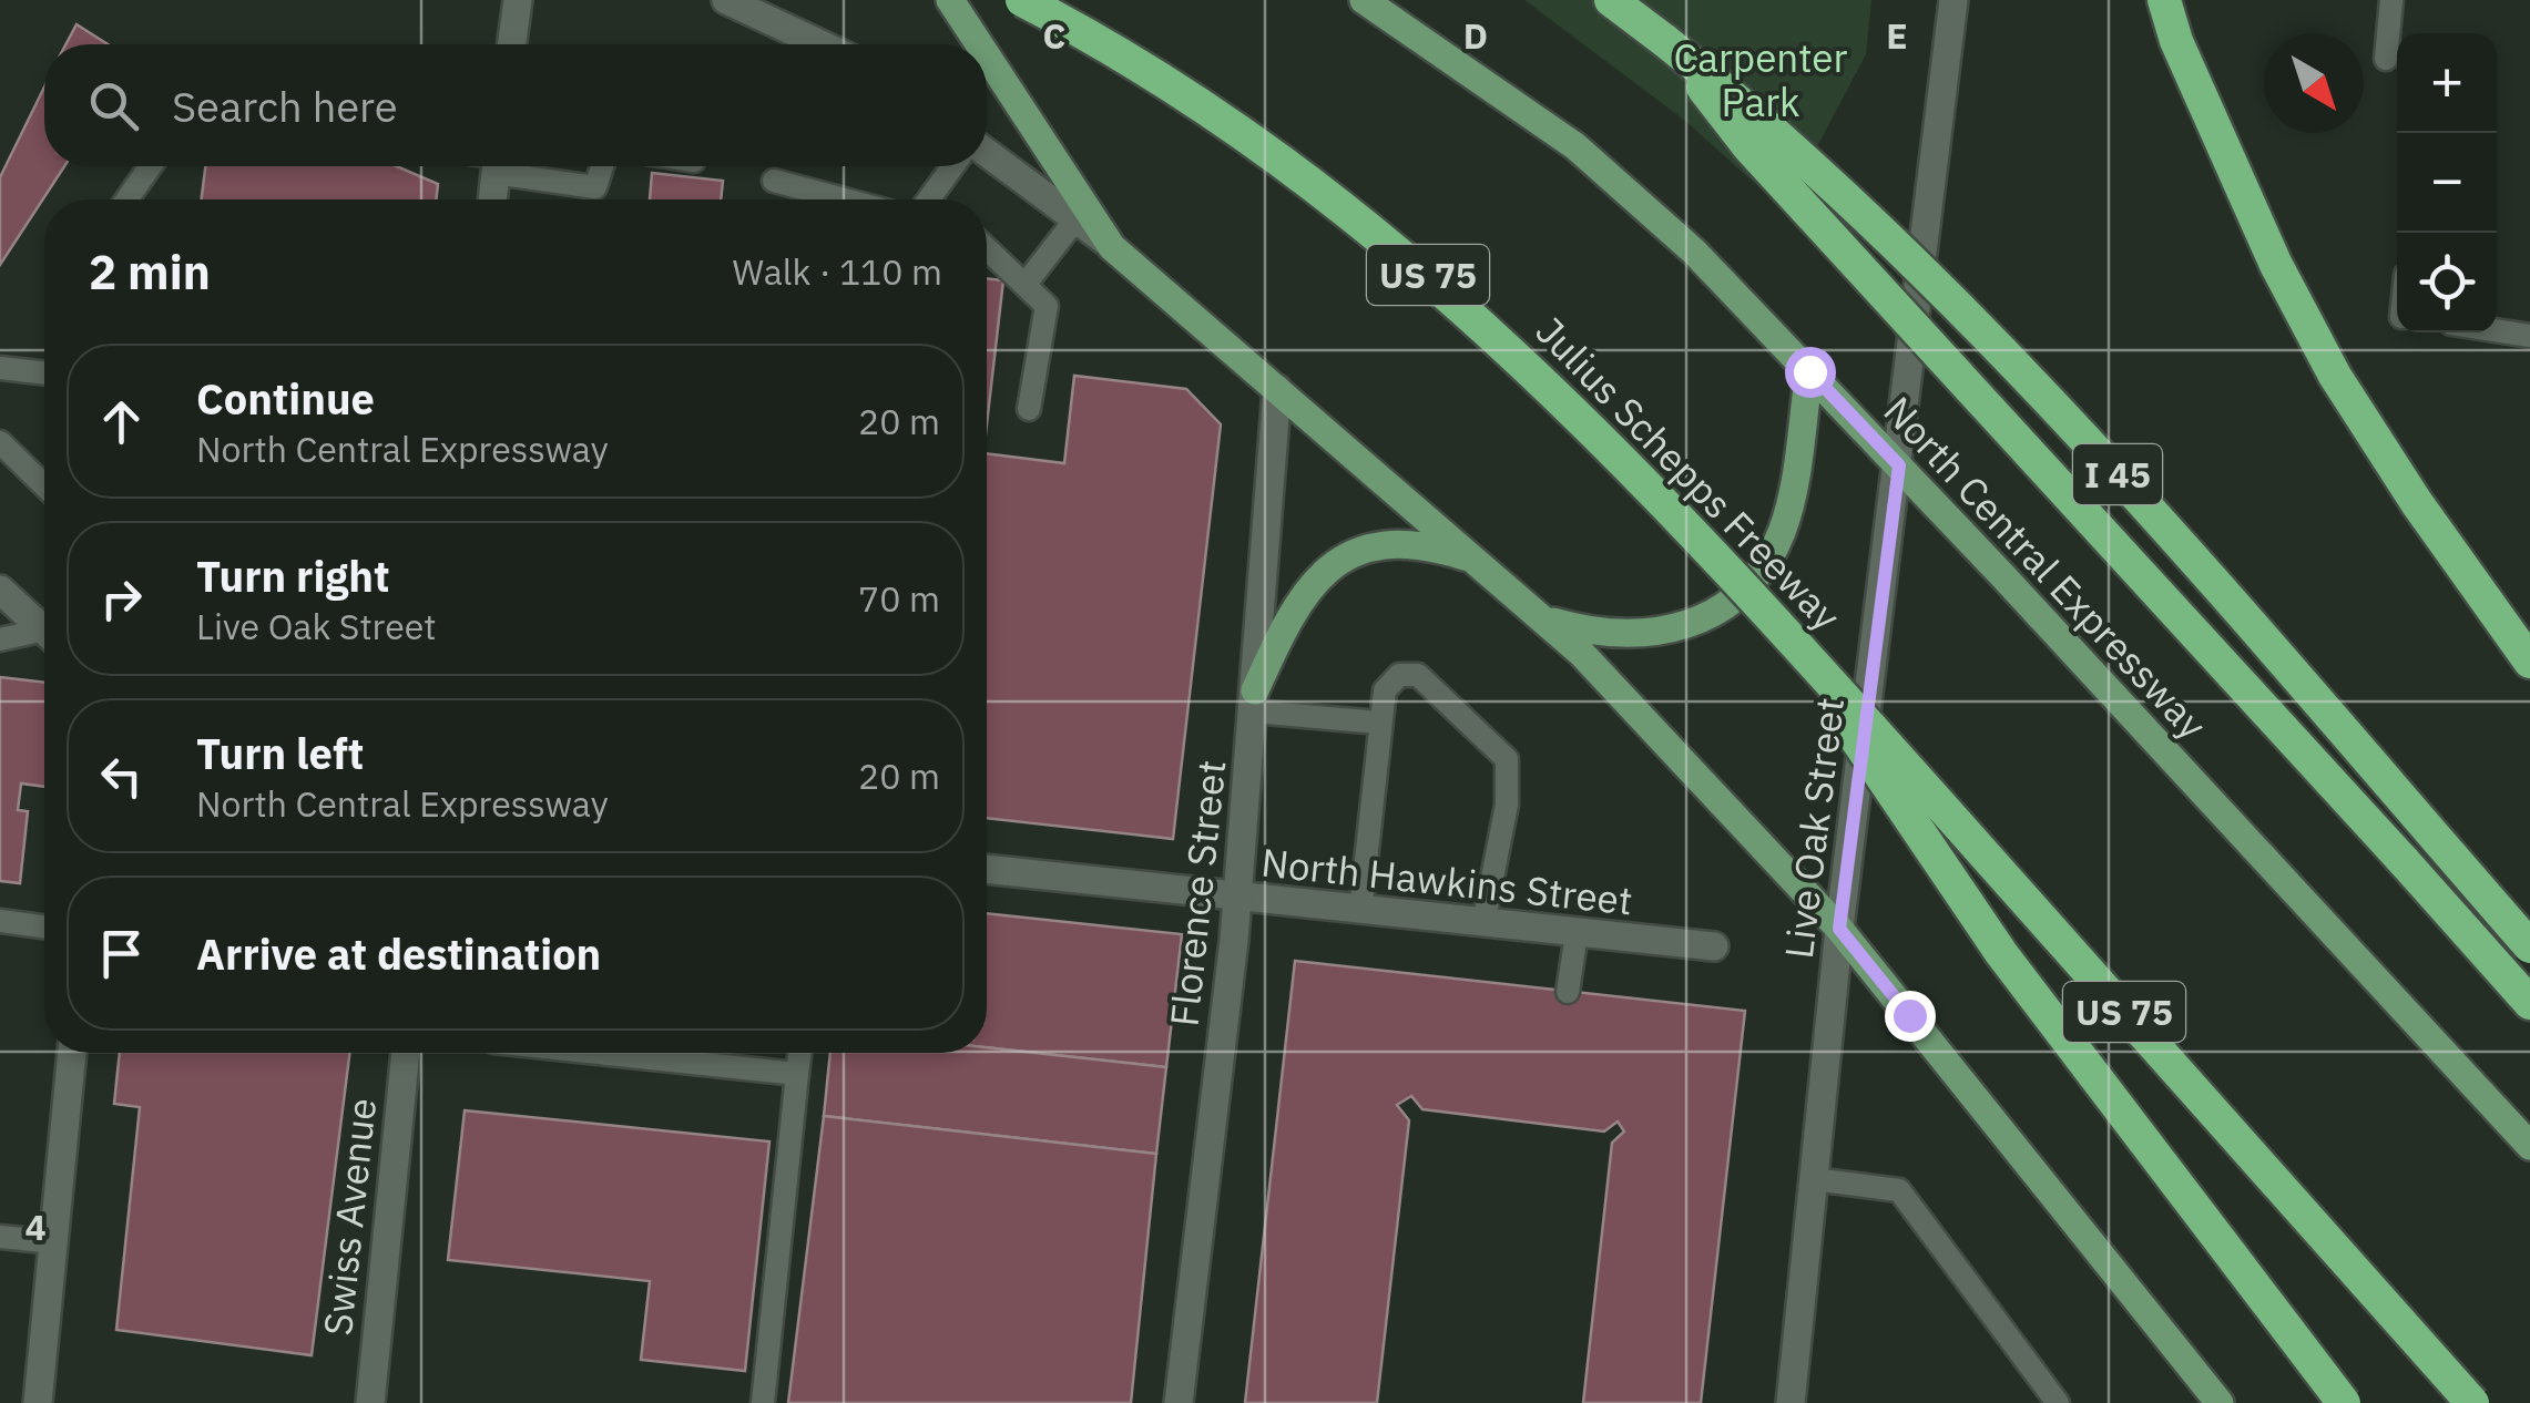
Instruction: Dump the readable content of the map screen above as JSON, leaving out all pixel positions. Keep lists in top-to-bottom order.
{
  "streets": {
    "highway": ["US 75", "Julius Schepps Freeway", "I 45"],
    "main road": ["North Central Expressway"],
    "street": [
      "Live Oak Street",
      "North Hawkins Street",
      "Florence Street",
      "Swiss Avenue"
    ]
  },
  "crossings": [
    ["North Central Expressway", "Live Oak Street"],
    ["North Hawkins Street", "Florence Street"]
  ],
  "parks": ["Carpenter Park"],
  "north": "bottom right",
  "page": {
    "map_buttons": ["+", "−"],
    "search": "Search here",
    "heading": ["2 min", "Walk · 110 m"],
    "list": [
      ["Continue", "North Central Expressway", "20 m"],
      ["Turn right", "Live Oak Street", "70 m"],
      ["Turn left", "North Central Expressway", "20 m"],
      "Arrive at destination"
    ]
  },
  "grid": {
    "columns": ["C", "D", "E"],
    "rows": ["4"]
  }
}
